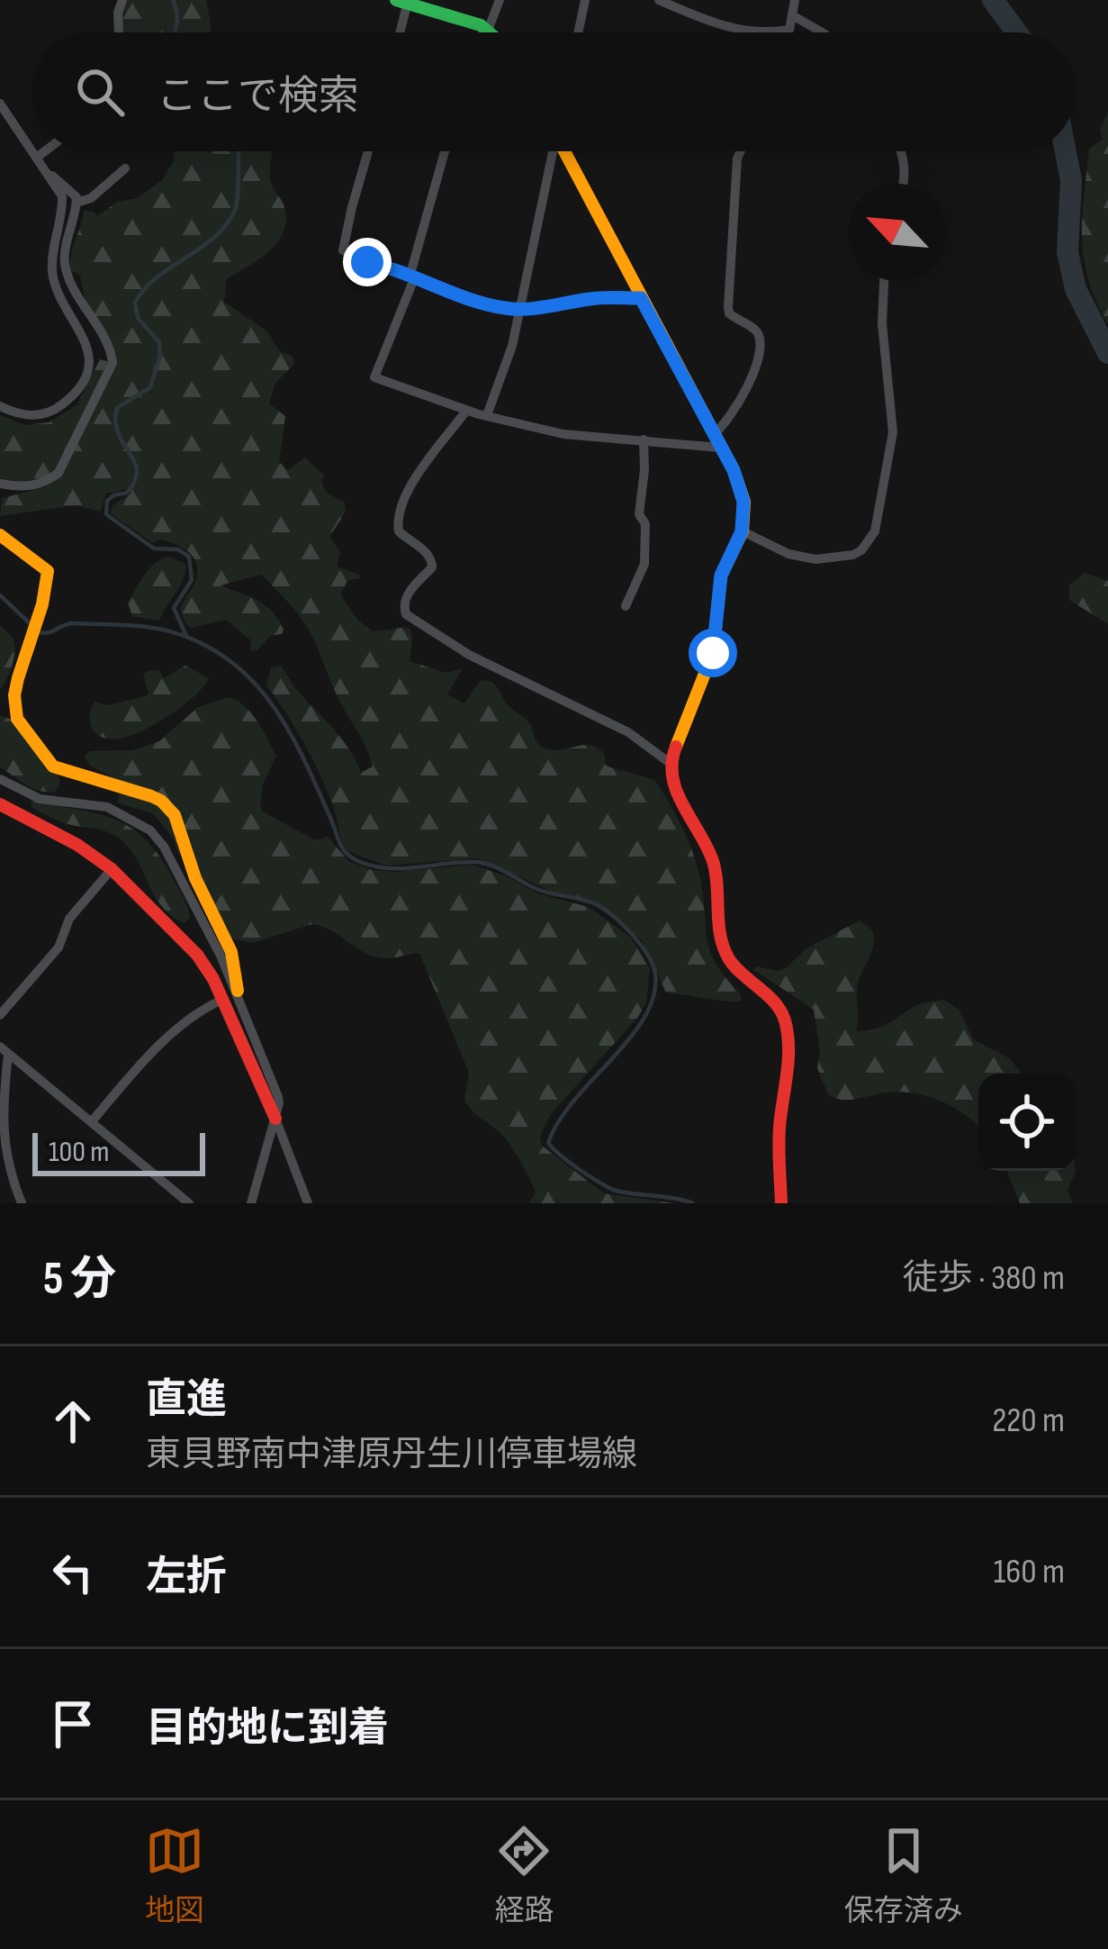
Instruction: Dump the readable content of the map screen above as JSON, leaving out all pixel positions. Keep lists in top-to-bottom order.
{
  "scale_bar": "100 m",
  "north": "top left",
  "page": {
    "search": "ここで検索",
    "scale": "100 m",
    "heading": ["5 分", "徒歩 · 380 m"],
    "list": [
      ["直進", "東貝野南中津原丹生川停車場線", "220 m"],
      ["左折", "160 m"],
      "目的地に到着"
    ],
    "nav": ["地図", "経路", "保存済み"]
  }
}
